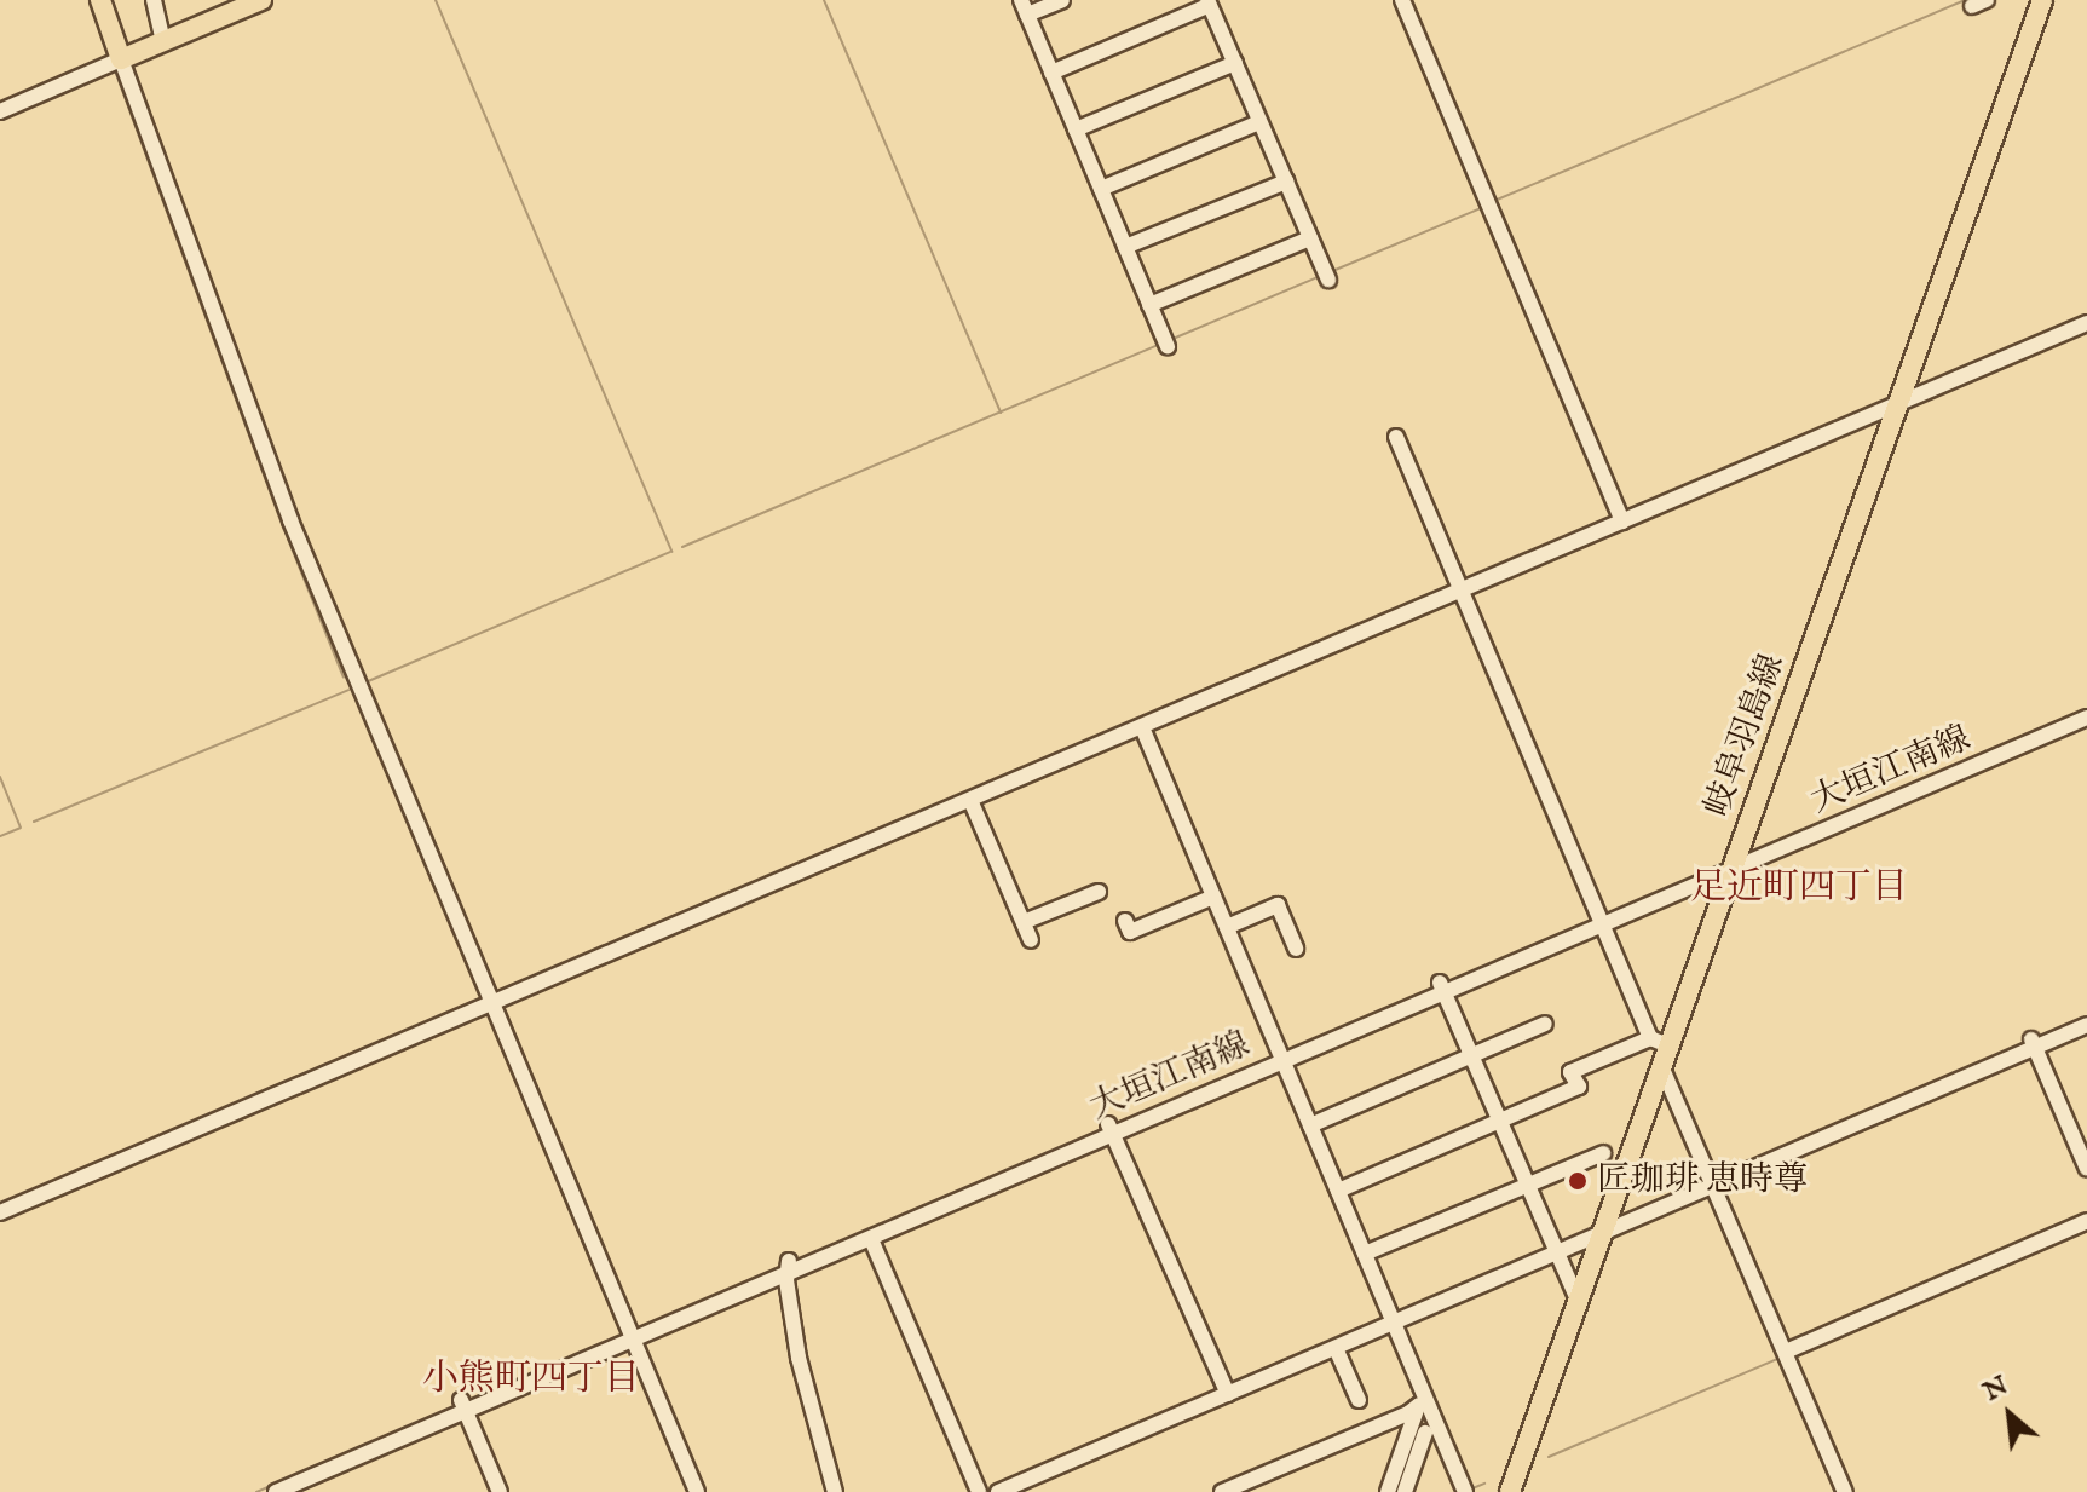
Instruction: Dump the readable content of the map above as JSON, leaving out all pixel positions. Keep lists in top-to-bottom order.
{
  "streets": {
    "main road": ["岐阜羽島線"],
    "street": ["大垣江南線"]
  },
  "crossings": [
    ["岐阜羽島線", "大垣江南線"]
  ],
  "districts": ["足近町四丁目", "小熊町四丁目"],
  "places": ["匠珈琲 恵時尊"],
  "north": "top left"
}
